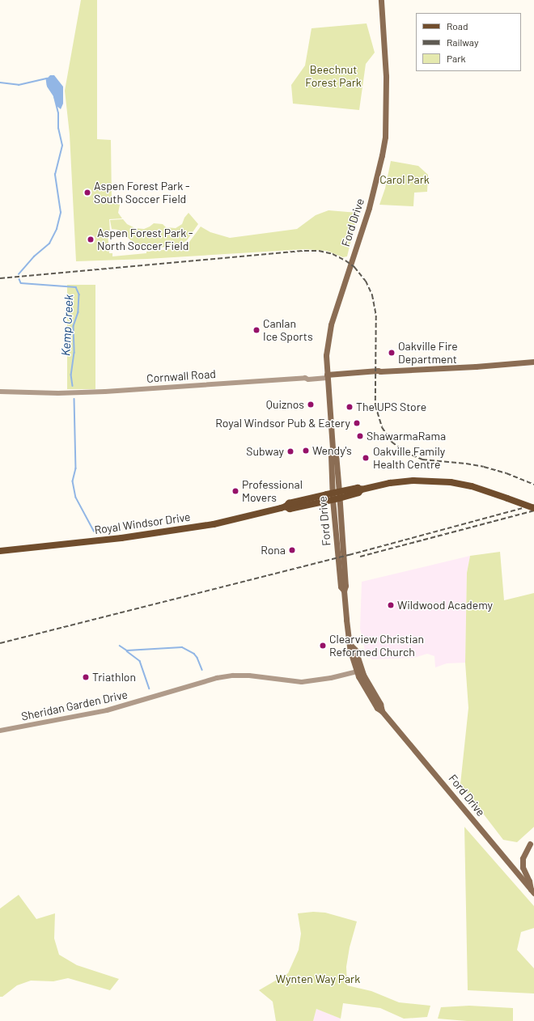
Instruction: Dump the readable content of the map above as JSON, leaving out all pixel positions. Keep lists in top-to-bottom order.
{
  "streets": {
    "main road": ["Ford Drive", "Cornwall Road", "Royal Windsor Drive"],
    "street": ["Sheridan Garden Drive"]
  },
  "crossings": [
    ["Ford Drive", "Cornwall Road"],
    ["Ford Drive", "Royal Windsor Drive"],
    ["Ford Drive", "Sheridan Garden Drive"]
  ],
  "water": ["Kemp Creek"],
  "parks": ["Beechnut Forest Park", "Carol Park", "Wynten Way Park"],
  "places": [
    "Aspen Forest Park - South Soccer Field",
    "Aspen Forest Park - North Soccer Field",
    "Canlan Ice Sports",
    "Oakville Fire Department",
    "Quiznos",
    "The UPS Store",
    "Royal Windsor Pub & Eatery",
    "ShawarmaRama",
    "Wendy's",
    "Subway",
    "Oakville Family Health Centre",
    "Professional Movers",
    "Rona",
    "Wildwood Academy",
    "Clearview Christian Reformed Church",
    "Triathlon"
  ],
  "legend": ["Road", "Railway", "Park"]
}
